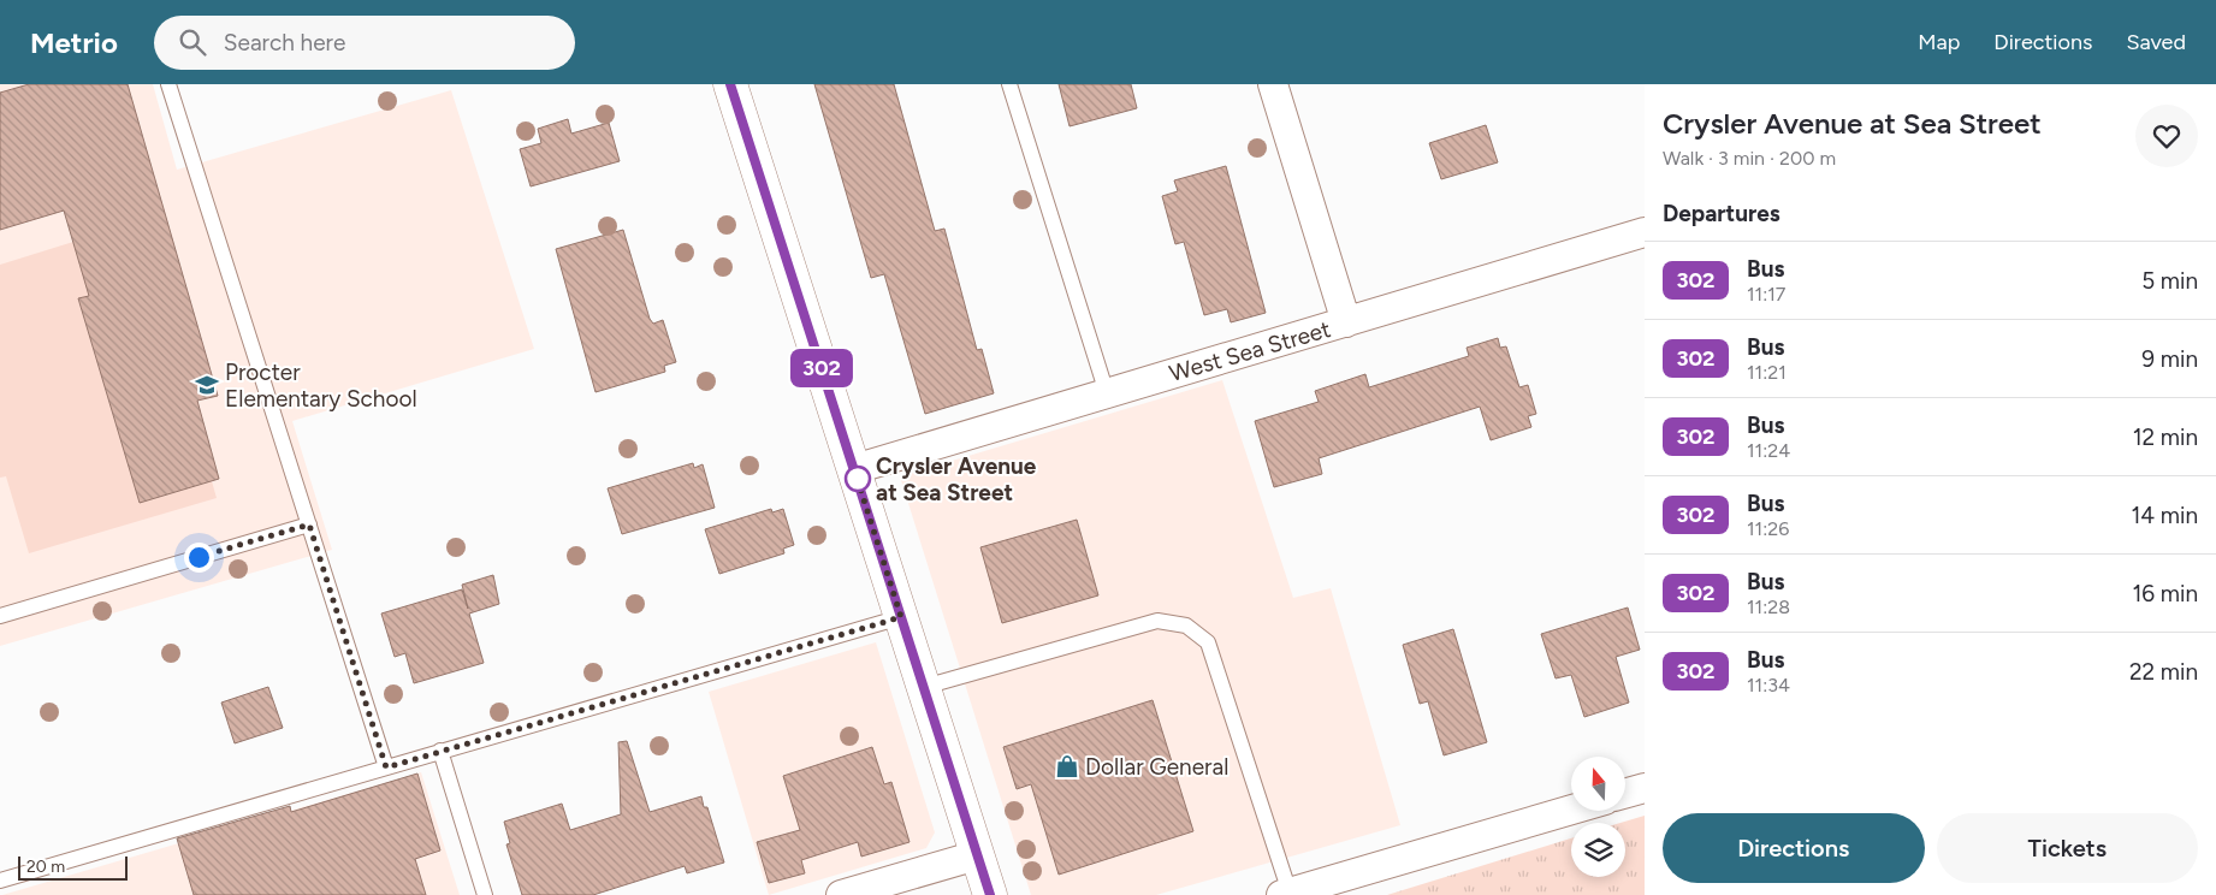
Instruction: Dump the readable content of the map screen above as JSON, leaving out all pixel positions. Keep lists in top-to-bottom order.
{
  "streets": {
    "street": ["West Sea Street"]
  },
  "places": {
    "school or university": ["Procter Elementary School"],
    "other": ["Crysler Avenue at Sea Street"],
    "shop": ["Dollar General"]
  },
  "lines": ["bus line 302"],
  "scale_bar": "20 m",
  "north": "top",
  "page": {
    "header": "Metrio",
    "search": "Search here",
    "nav": ["Map", "Directions", "Saved"],
    "on_map": "302",
    "heading": [
      ["Crysler Avenue at Sea Street", "Walk · 3 min · 200 m"],
      "Departures"
    ],
    "list": [
      {
        "mark": "302",
        "name": "Bus",
        "note": "11:17",
        "value": "5 min"
      },
      {
        "mark": "302",
        "name": "Bus",
        "note": "11:21",
        "value": "9 min"
      },
      {
        "mark": "302",
        "name": "Bus",
        "note": "11:24",
        "value": "12 min"
      },
      {
        "mark": "302",
        "name": "Bus",
        "note": "11:26",
        "value": "14 min"
      },
      {
        "mark": "302",
        "name": "Bus",
        "note": "11:28",
        "value": "16 min"
      },
      {
        "mark": "302",
        "name": "Bus",
        "note": "11:34",
        "value": "22 min"
      }
    ],
    "buttons": ["Directions", "Tickets"],
    "scale": "20 m"
  }
}
